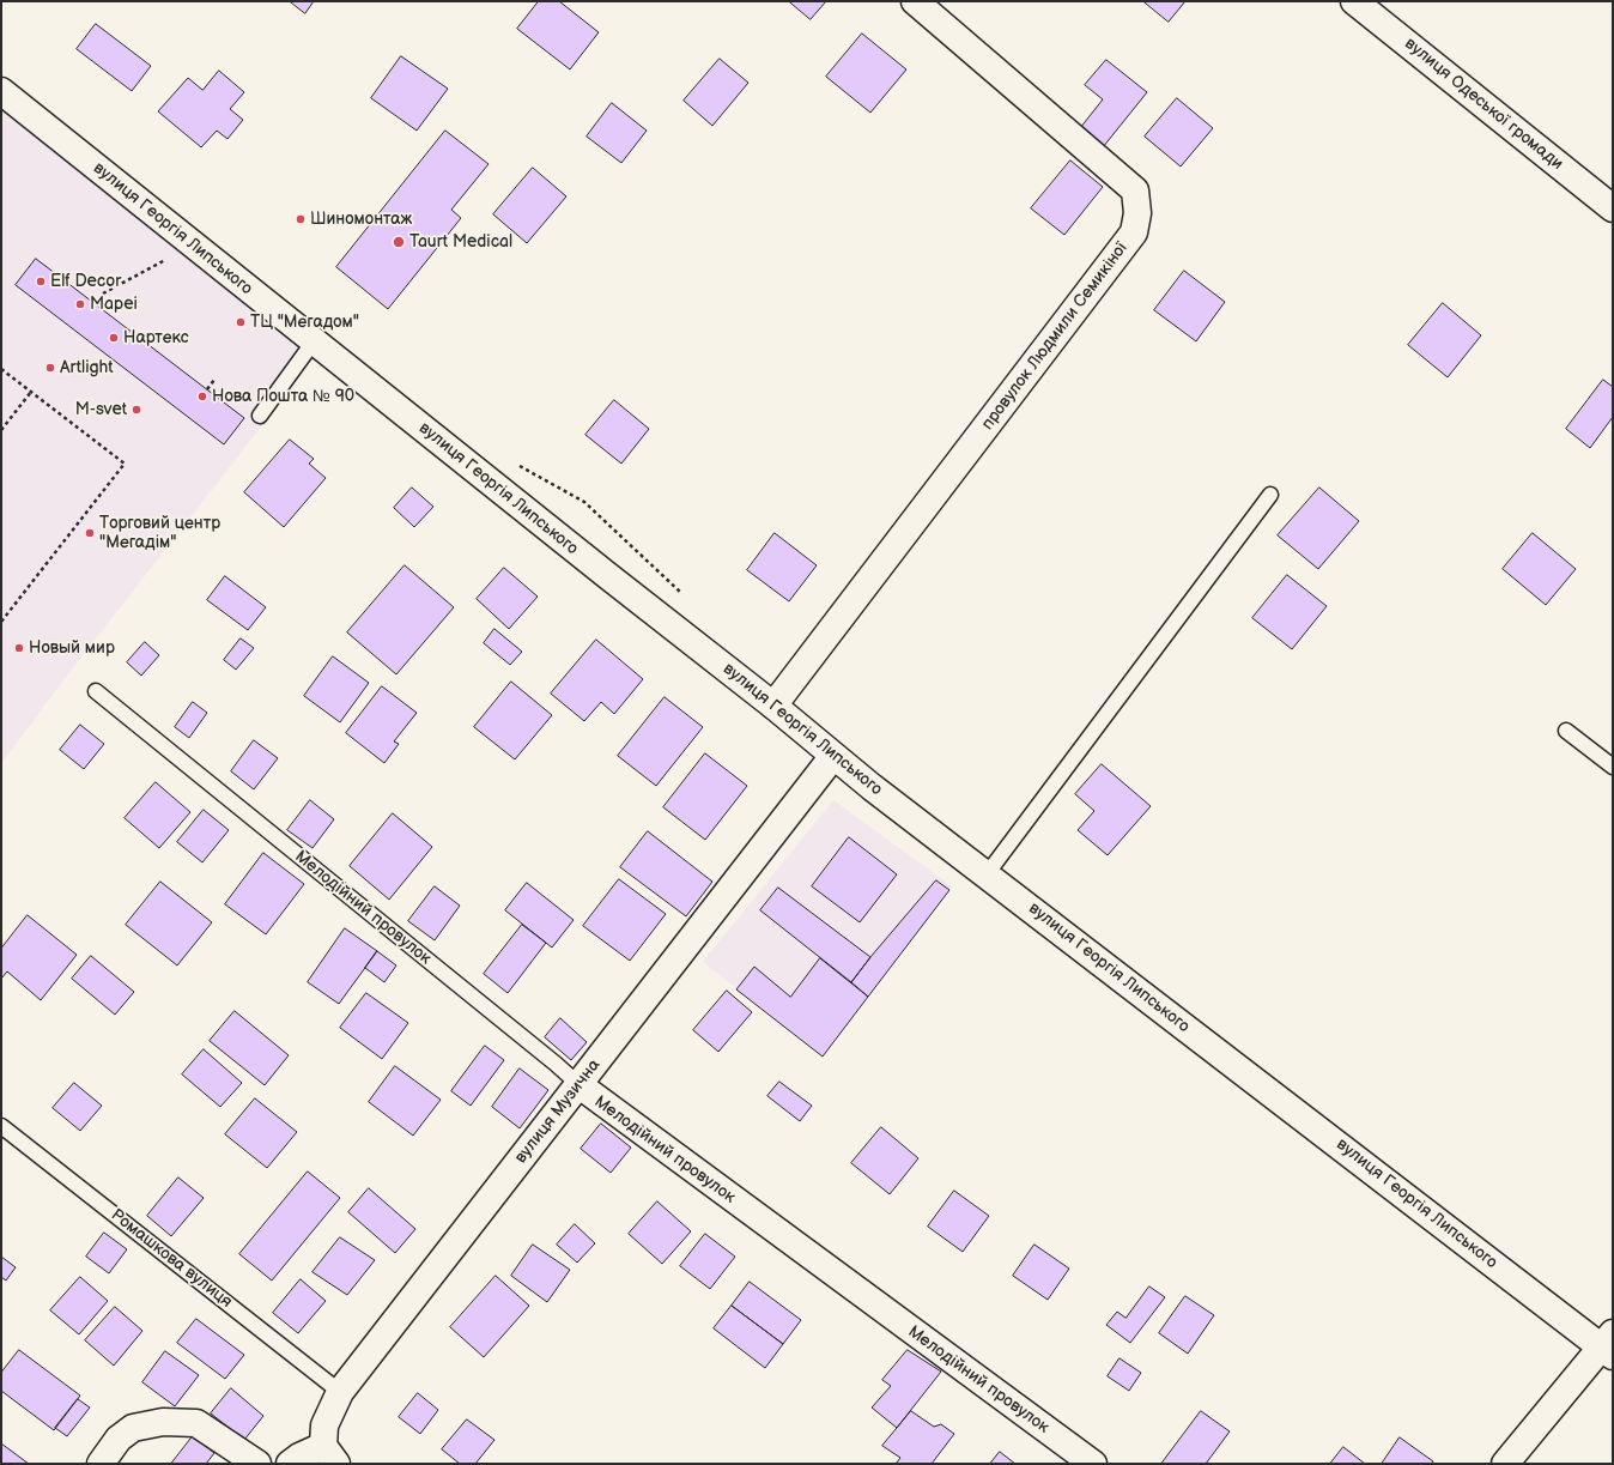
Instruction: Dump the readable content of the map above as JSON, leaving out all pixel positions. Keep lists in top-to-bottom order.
{
  "streets": {
    "street": [
      "вулиця Одеської громади",
      "вулиця Георгія Липського",
      "провулок Людмили Семикіної",
      "Мелодійний провулок",
      "вулиця Музична"
    ],
    "lane": ["Ромашкова вулиця"]
  },
  "crossings": [
    ["вулиця Георгія Липського", "провулок Людмили Семикіної"],
    ["вулиця Георгія Липського", "вулиця Музична"],
    ["Мелодійний провулок", "вулиця Музична"],
    ["вулиця Музична", "Ромашкова вулиця"]
  ],
  "places": [
    "Шиномонтаж",
    "Taurt Medical",
    "Elf Decor",
    "Mapei",
    "ТЦ \"Мегадом\"",
    "Нартекс",
    "Artlight",
    "Нова Пошта № 90",
    "M-svet",
    "Торговий центр \"Мегадім\"",
    "Новый мир"
  ]
}
